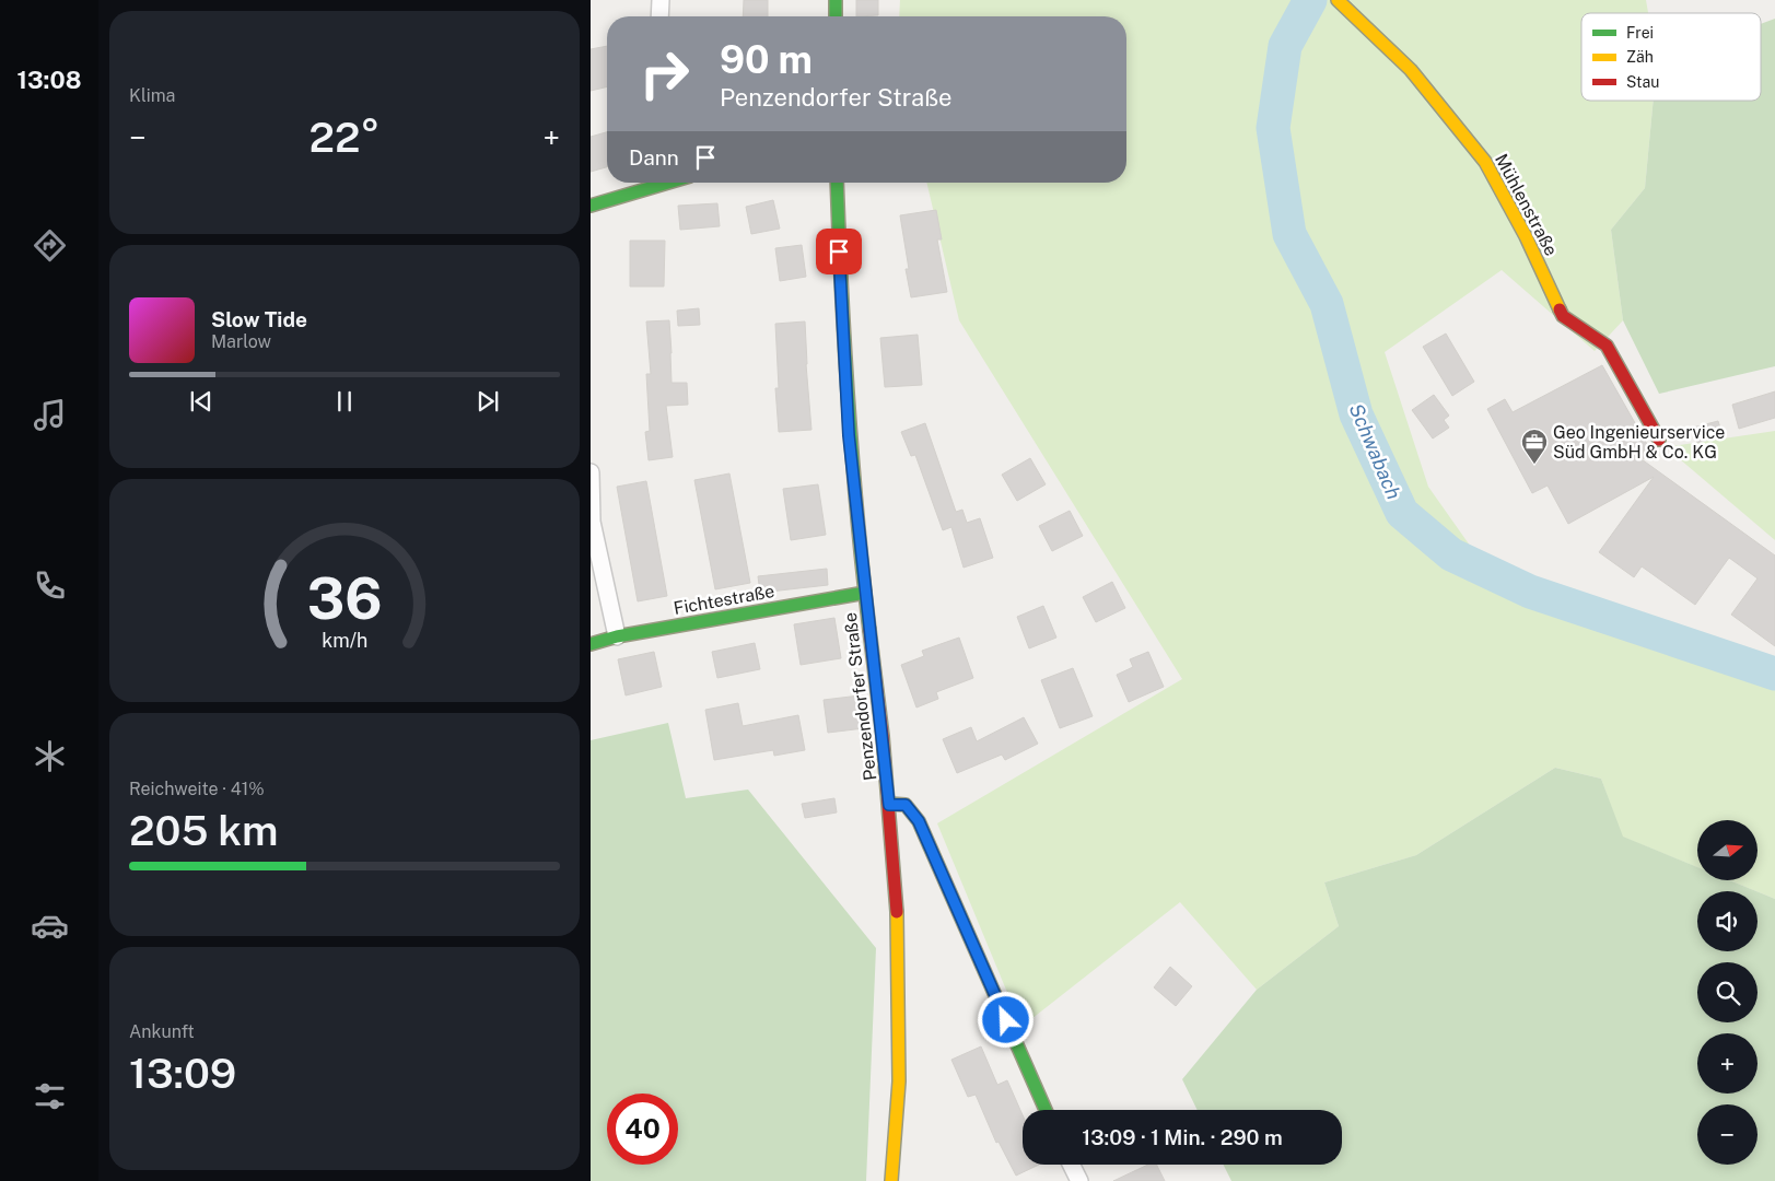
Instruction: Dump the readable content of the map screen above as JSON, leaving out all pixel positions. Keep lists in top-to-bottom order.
{
  "streets": {
    "street": ["Mühlenstraße", "Fichtestraße", "Penzendorfer Straße"]
  },
  "crossings": [
    ["Fichtestraße", "Penzendorfer Straße"]
  ],
  "water": ["Schwabach"],
  "places": {
    "office": ["Geo Ingenieurservice Süd GmbH & Co. KG"]
  },
  "legend": ["Frei", "Zäh", "Stau"],
  "north": "right",
  "page": {
    "tabs": "13:08",
    "tile": [
      "Klima",
      ["Reichweite · 41%", "205 km"],
      ["Ankunft", "13:09"]
    ],
    "turn": ["90 m", "Penzendorfer Straße"],
    "heat": ["−", "22°", "+"],
    "then": "Dann",
    "song": ["Slow Tide", "Marlow"],
    "map_buttons": ["+", "−"],
    "limit": "40",
    "trip": "13:09 · 1 Min. · 290 m",
    "gauge": ["36", "km/h"]
  }
}
